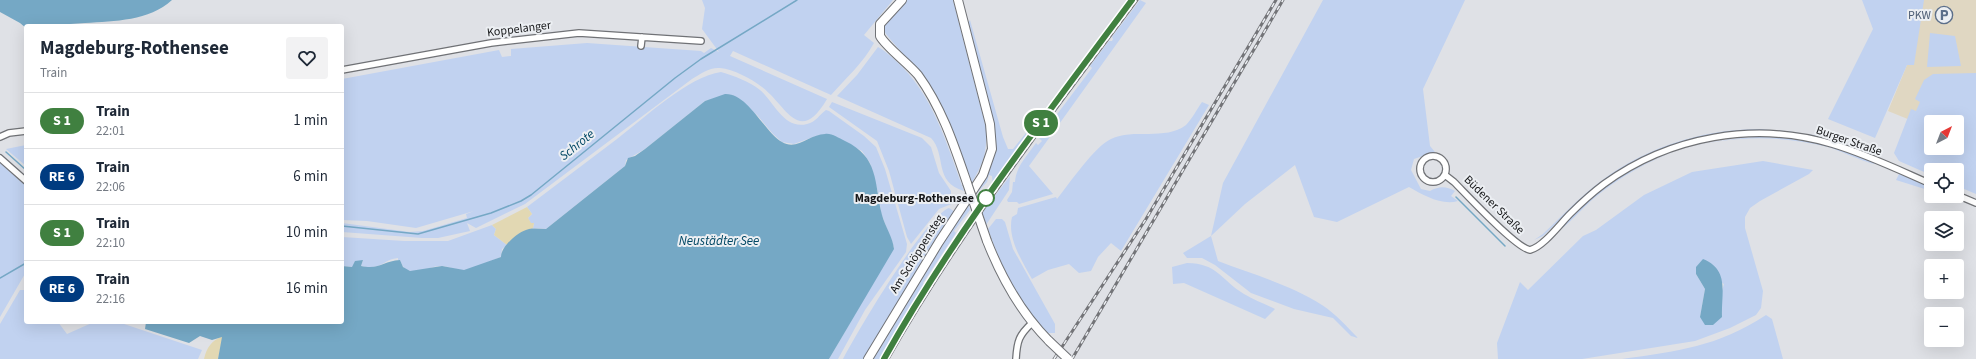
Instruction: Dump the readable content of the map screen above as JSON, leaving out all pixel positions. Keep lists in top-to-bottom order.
{
  "streets": {
    "street": [
      "Koppelanger",
      "Burger Straße",
      "Büdener Straße",
      "Am Schöppensteg"
    ]
  },
  "crossings": [
    ["Burger Straße", "Büdener Straße"]
  ],
  "water": ["Schrote", "Neustädter See"],
  "places": {
    "parking": ["PKW"],
    "other": ["Magdeburg-Rothensee"]
  },
  "north": "top right",
  "page": {
    "on_map": "S 1",
    "heading": ["Magdeburg-Rothensee", "Train"],
    "list": [
      {
        "mark": "S 1",
        "name": "Train",
        "note": "22:01",
        "value": "1 min"
      },
      {
        "mark": "RE 6",
        "name": "Train",
        "note": "22:06",
        "value": "6 min"
      },
      {
        "mark": "S 1",
        "name": "Train",
        "note": "22:10",
        "value": "10 min"
      },
      {
        "mark": "RE 6",
        "name": "Train",
        "note": "22:16",
        "value": "16 min"
      }
    ],
    "map_buttons": ["+", "−"]
  }
}
